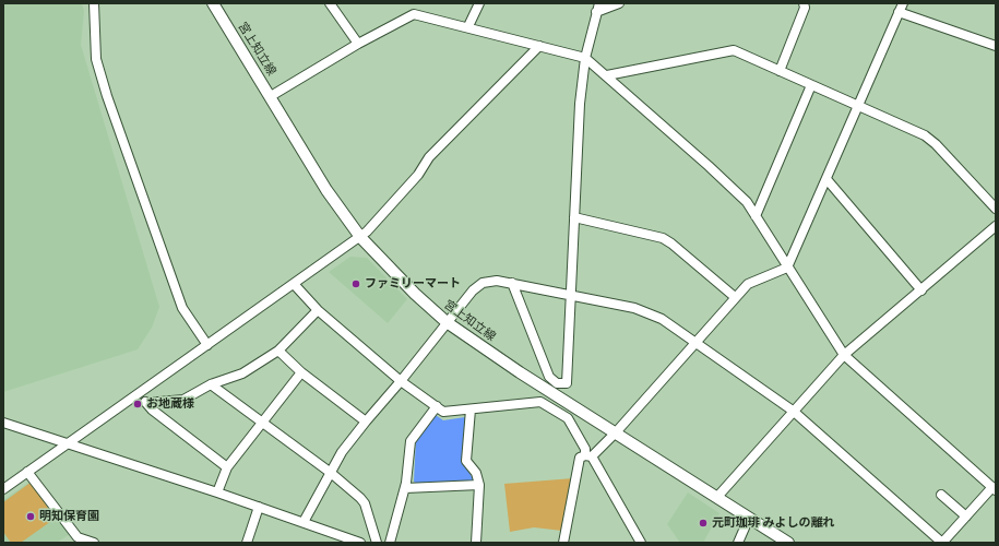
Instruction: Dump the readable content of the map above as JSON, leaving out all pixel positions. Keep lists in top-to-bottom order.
{
  "streets": {
    "main road": ["宮上知立線"]
  },
  "places": [
    "ファミリーマート",
    "お地蔵様",
    "明知保育園",
    "元町珈琲 みよしの離れ"
  ]
}
